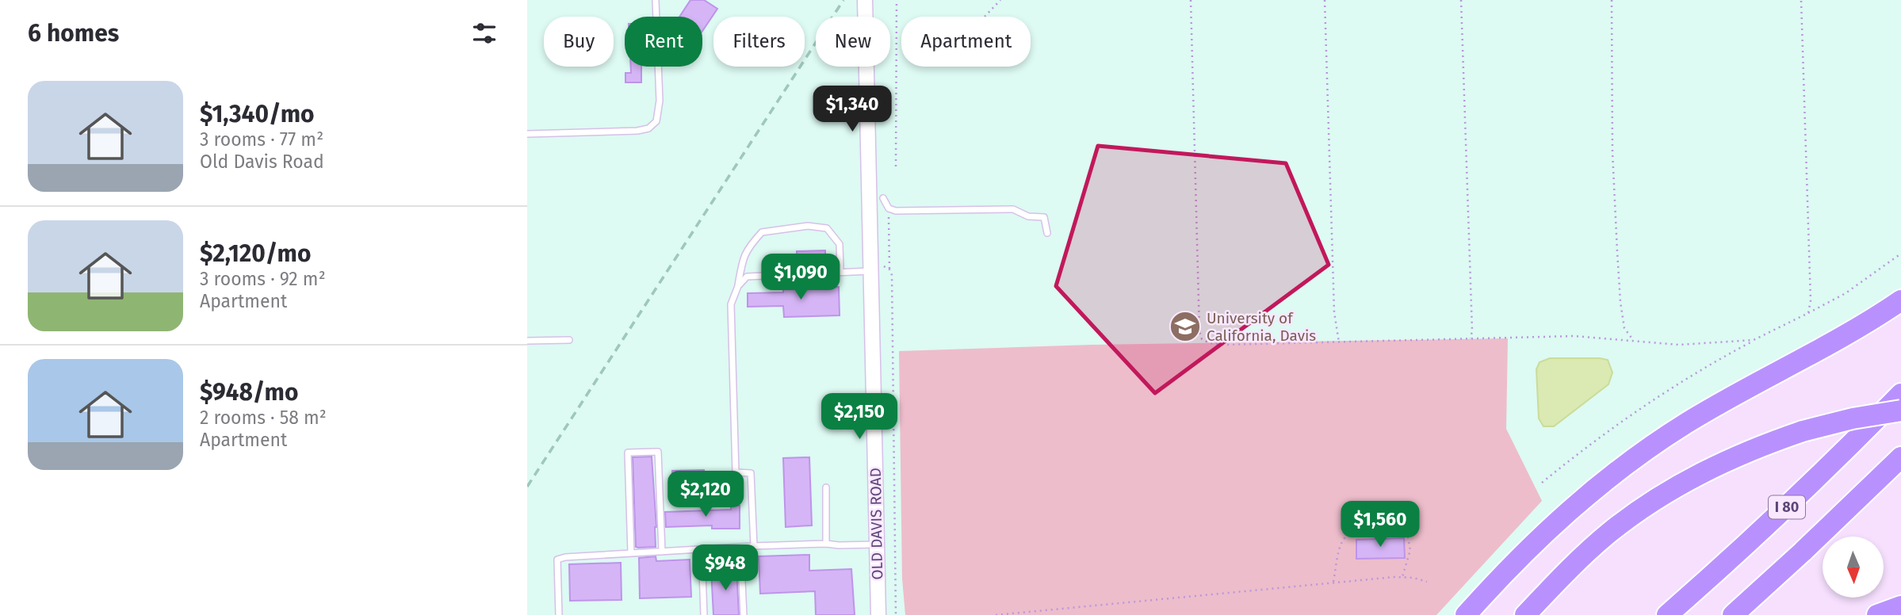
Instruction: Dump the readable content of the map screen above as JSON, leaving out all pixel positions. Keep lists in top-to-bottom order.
{
  "streets": {
    "highway": ["I 80"],
    "street": ["OLD DAVIS ROAD"]
  },
  "places": {
    "school or university": ["University of California, Davis"]
  },
  "north": "bottom",
  "page": {
    "heading": "6 homes",
    "chip": [
      "Buy",
      "Rent",
      "Filters",
      "New",
      "Apartment"
    ],
    "list": [
      {
        "name": "$1,340/mo",
        "note": "3 rooms · 77 m² · Old Davis Road"
      },
      {
        "name": "$2,120/mo",
        "note": "3 rooms · 92 m² · Apartment"
      },
      {
        "name": "$948/mo",
        "note": "2 rooms · 58 m² · Apartment"
      }
    ],
    "price": [
      "$1,340",
      "$1,090",
      "$2,150",
      "$2,120",
      "$1,560",
      "$948"
    ]
  }
}
